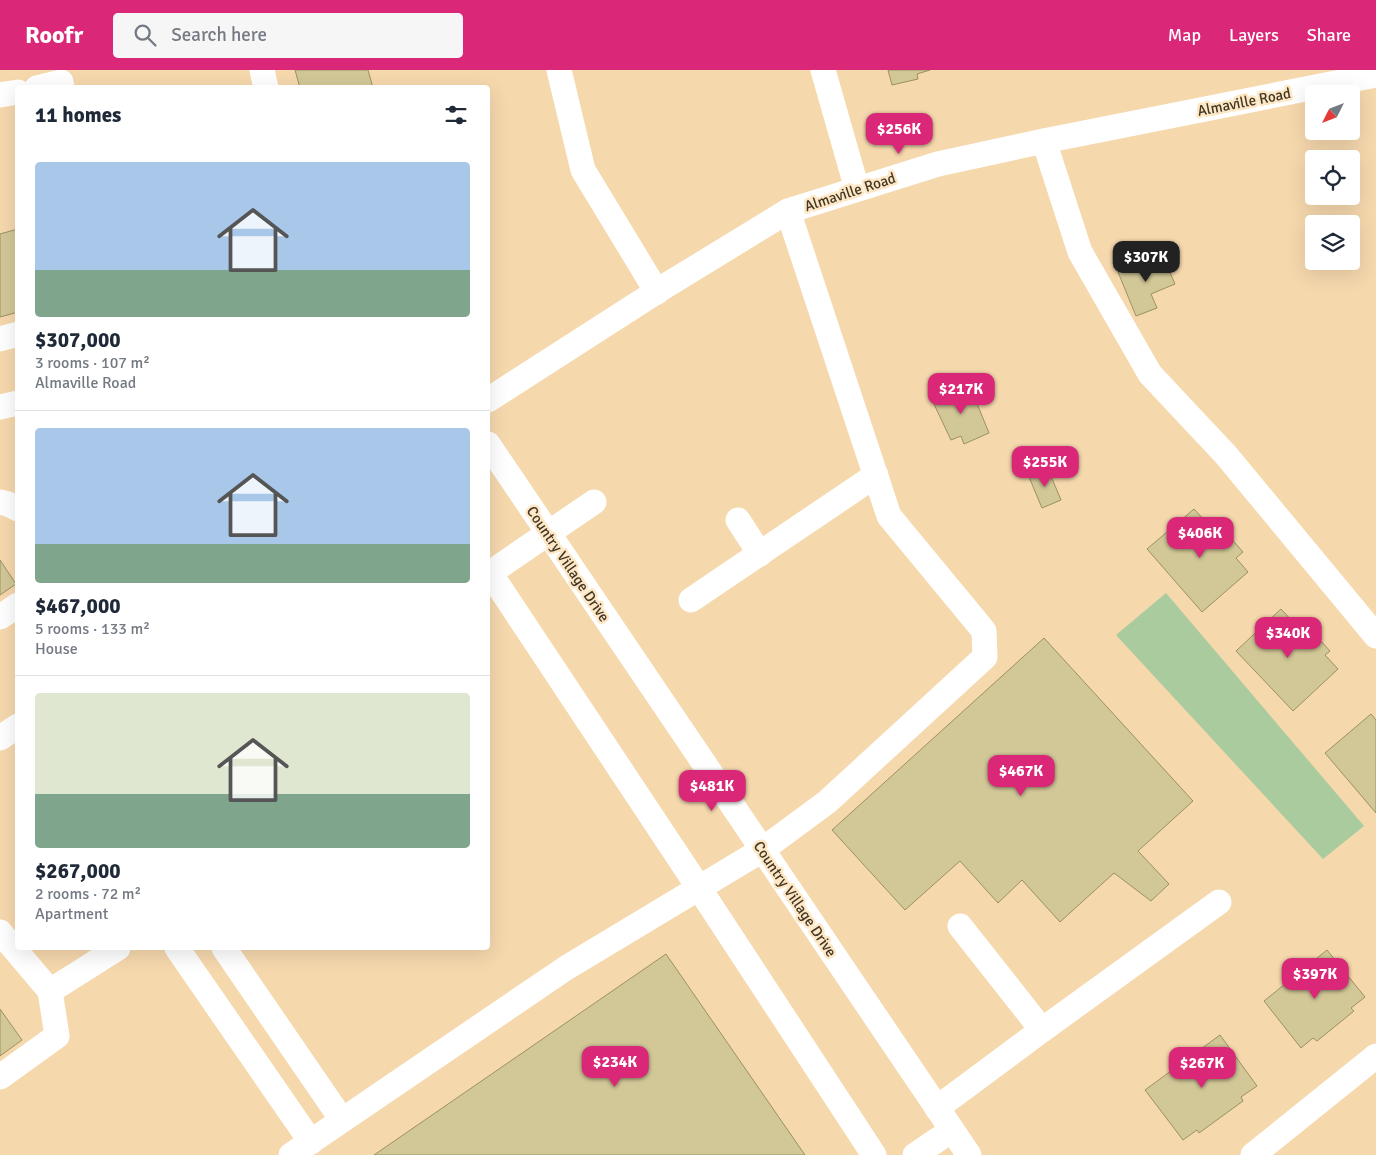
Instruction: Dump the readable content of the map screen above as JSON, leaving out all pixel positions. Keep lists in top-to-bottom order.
{
  "streets": {
    "street": ["Almaville Road", "Country Village Drive"]
  },
  "north": "bottom left",
  "page": {
    "header": "Roofr",
    "search": "Search here",
    "nav": ["Map", "Layers", "Share"],
    "heading": "11 homes",
    "price": [
      "$256K",
      "$307K",
      "$217K",
      "$255K",
      "$406K",
      "$340K",
      "$467K",
      "$481K",
      "$397K",
      "$234K",
      "$267K"
    ],
    "list": [
      {
        "name": "$307,000",
        "note": "3 rooms · 107 m² · Almaville Road"
      },
      {
        "name": "$467,000",
        "note": "5 rooms · 133 m² · House"
      },
      {
        "name": "$267,000",
        "note": "2 rooms · 72 m² · Apartment"
      }
    ]
  }
}
